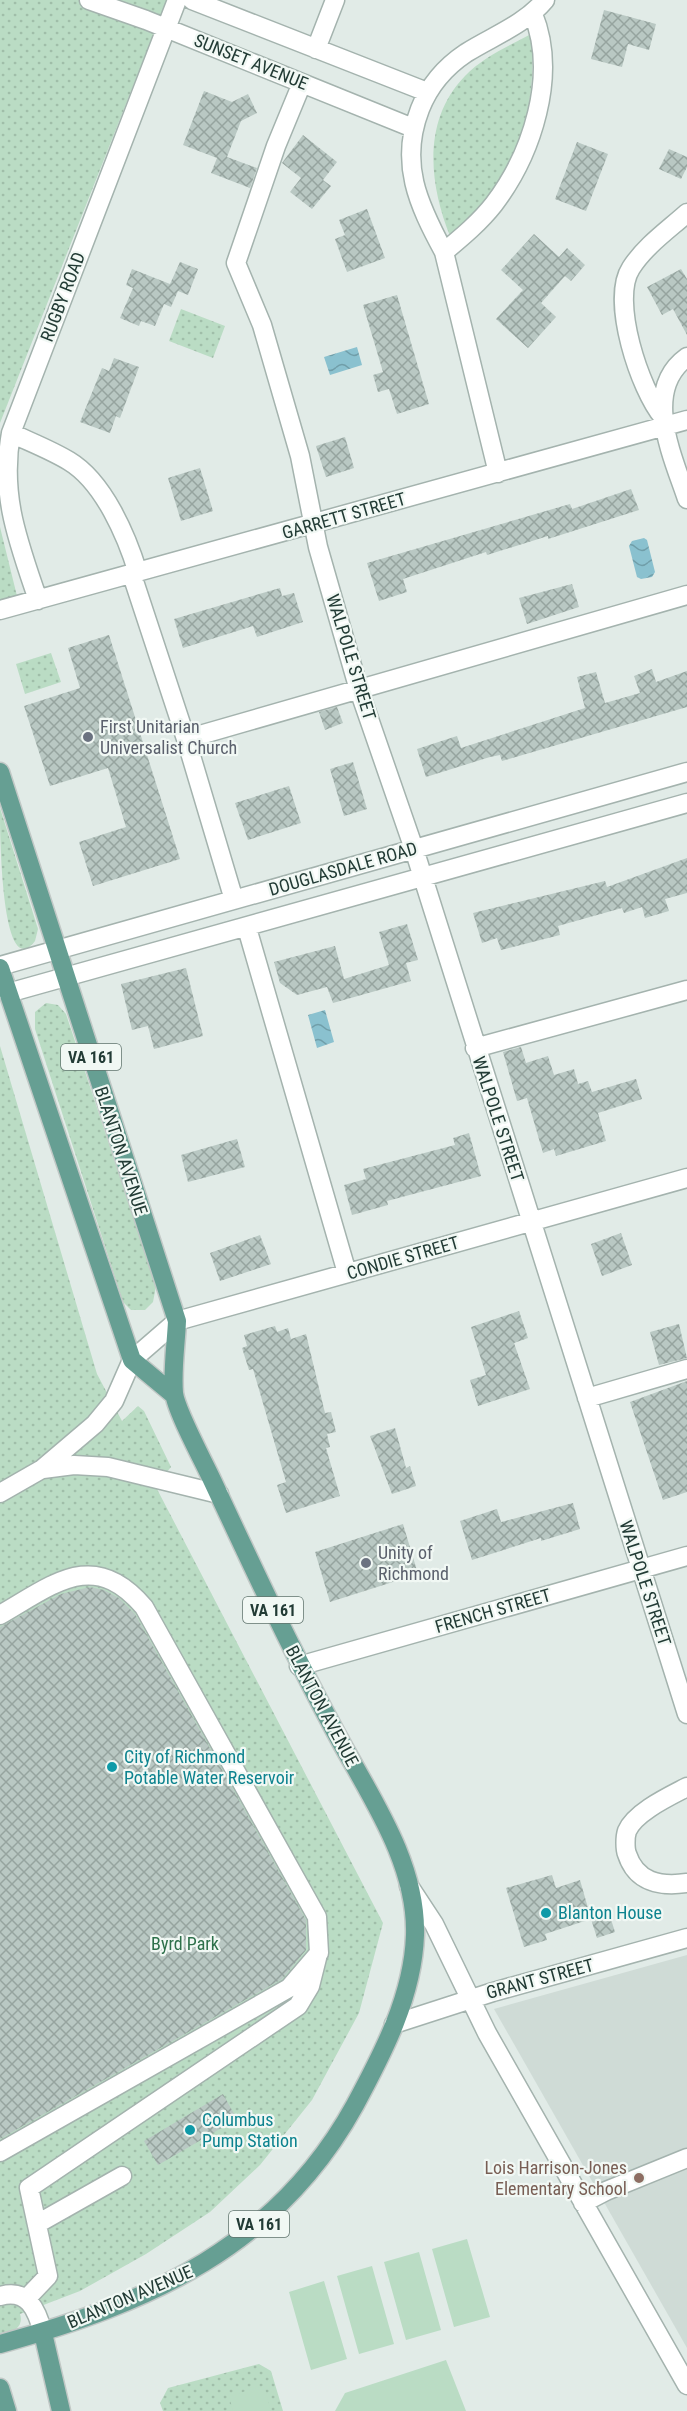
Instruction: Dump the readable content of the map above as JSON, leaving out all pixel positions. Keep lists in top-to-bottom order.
{
  "streets": {
    "main road": ["VA 161", "BLANTON AVENUE"],
    "street": [
      "SUNSET AVENUE",
      "RUGBY ROAD",
      "GARRETT STREET",
      "WALPOLE STREET",
      "DOUGLASDALE ROAD",
      "CONDIE STREET",
      "FRENCH STREET",
      "GRANT STREET"
    ]
  },
  "crossings": [
    ["SUNSET AVENUE", "RUGBY ROAD"],
    ["SUNSET AVENUE", "WALPOLE STREET"],
    ["RUGBY ROAD", "GARRETT STREET"],
    ["GARRETT STREET", "WALPOLE STREET"],
    ["WALPOLE STREET", "DOUGLASDALE ROAD"],
    ["WALPOLE STREET", "CONDIE STREET"],
    ["WALPOLE STREET", "FRENCH STREET"],
    ["DOUGLASDALE ROAD", "VA 161"],
    ["DOUGLASDALE ROAD", "BLANTON AVENUE"],
    ["VA 161", "BLANTON AVENUE"],
    ["VA 161", "CONDIE STREET"],
    ["BLANTON AVENUE", "CONDIE STREET"],
    ["BLANTON AVENUE", "FRENCH STREET"],
    ["BLANTON AVENUE", "GRANT STREET"]
  ],
  "parks": ["Byrd Park"],
  "places": [
    "First Unitarian Universalist Church",
    "Unity of Richmond",
    "City of Richmond Potable Water Reservoir",
    "Blanton House",
    "Columbus Pump Station",
    "Lois Harrison-Jones Elementary School"
  ]
}
